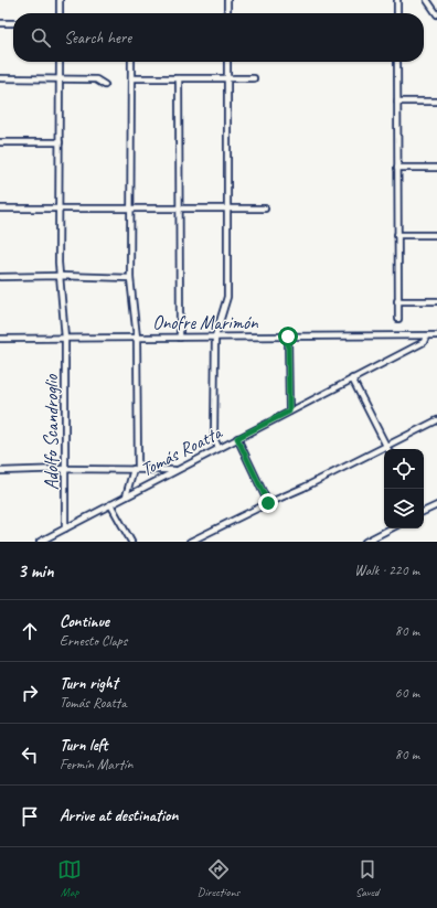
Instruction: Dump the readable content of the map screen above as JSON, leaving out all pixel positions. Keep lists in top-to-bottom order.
{
  "streets": {
    "street": ["Onofre Marimón", "Adolfo Scandroglio", "Tomás Roatta"]
  },
  "crossings": [
    ["Onofre Marimón", "Adolfo Scandroglio"],
    ["Onofre Marimón", "Tomás Roatta"],
    ["Adolfo Scandroglio", "Tomás Roatta"]
  ],
  "page": {
    "search": "Search here",
    "heading": ["3 min", "Walk · 220 m"],
    "list": [
      ["Continue", "Ernesto Claps", "80 m"],
      ["Turn right", "Tomás Roatta", "60 m"],
      ["Turn left", "Fermín Martín", "80 m"],
      "Arrive at destination"
    ],
    "nav": ["Map", "Directions", "Saved"]
  }
}
